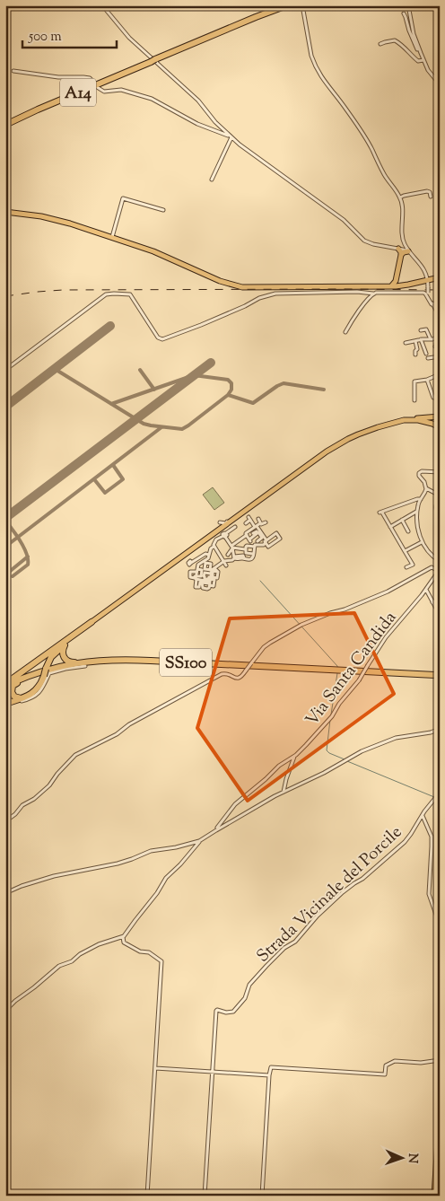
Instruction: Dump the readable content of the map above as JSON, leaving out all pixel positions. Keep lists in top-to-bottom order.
{
  "streets": {
    "highway": ["A14", "SS100"],
    "street": ["Via Santa Candida", "Strada Vicinale del Porcile"]
  },
  "scale_bar": "500 m",
  "north": "right"
}
